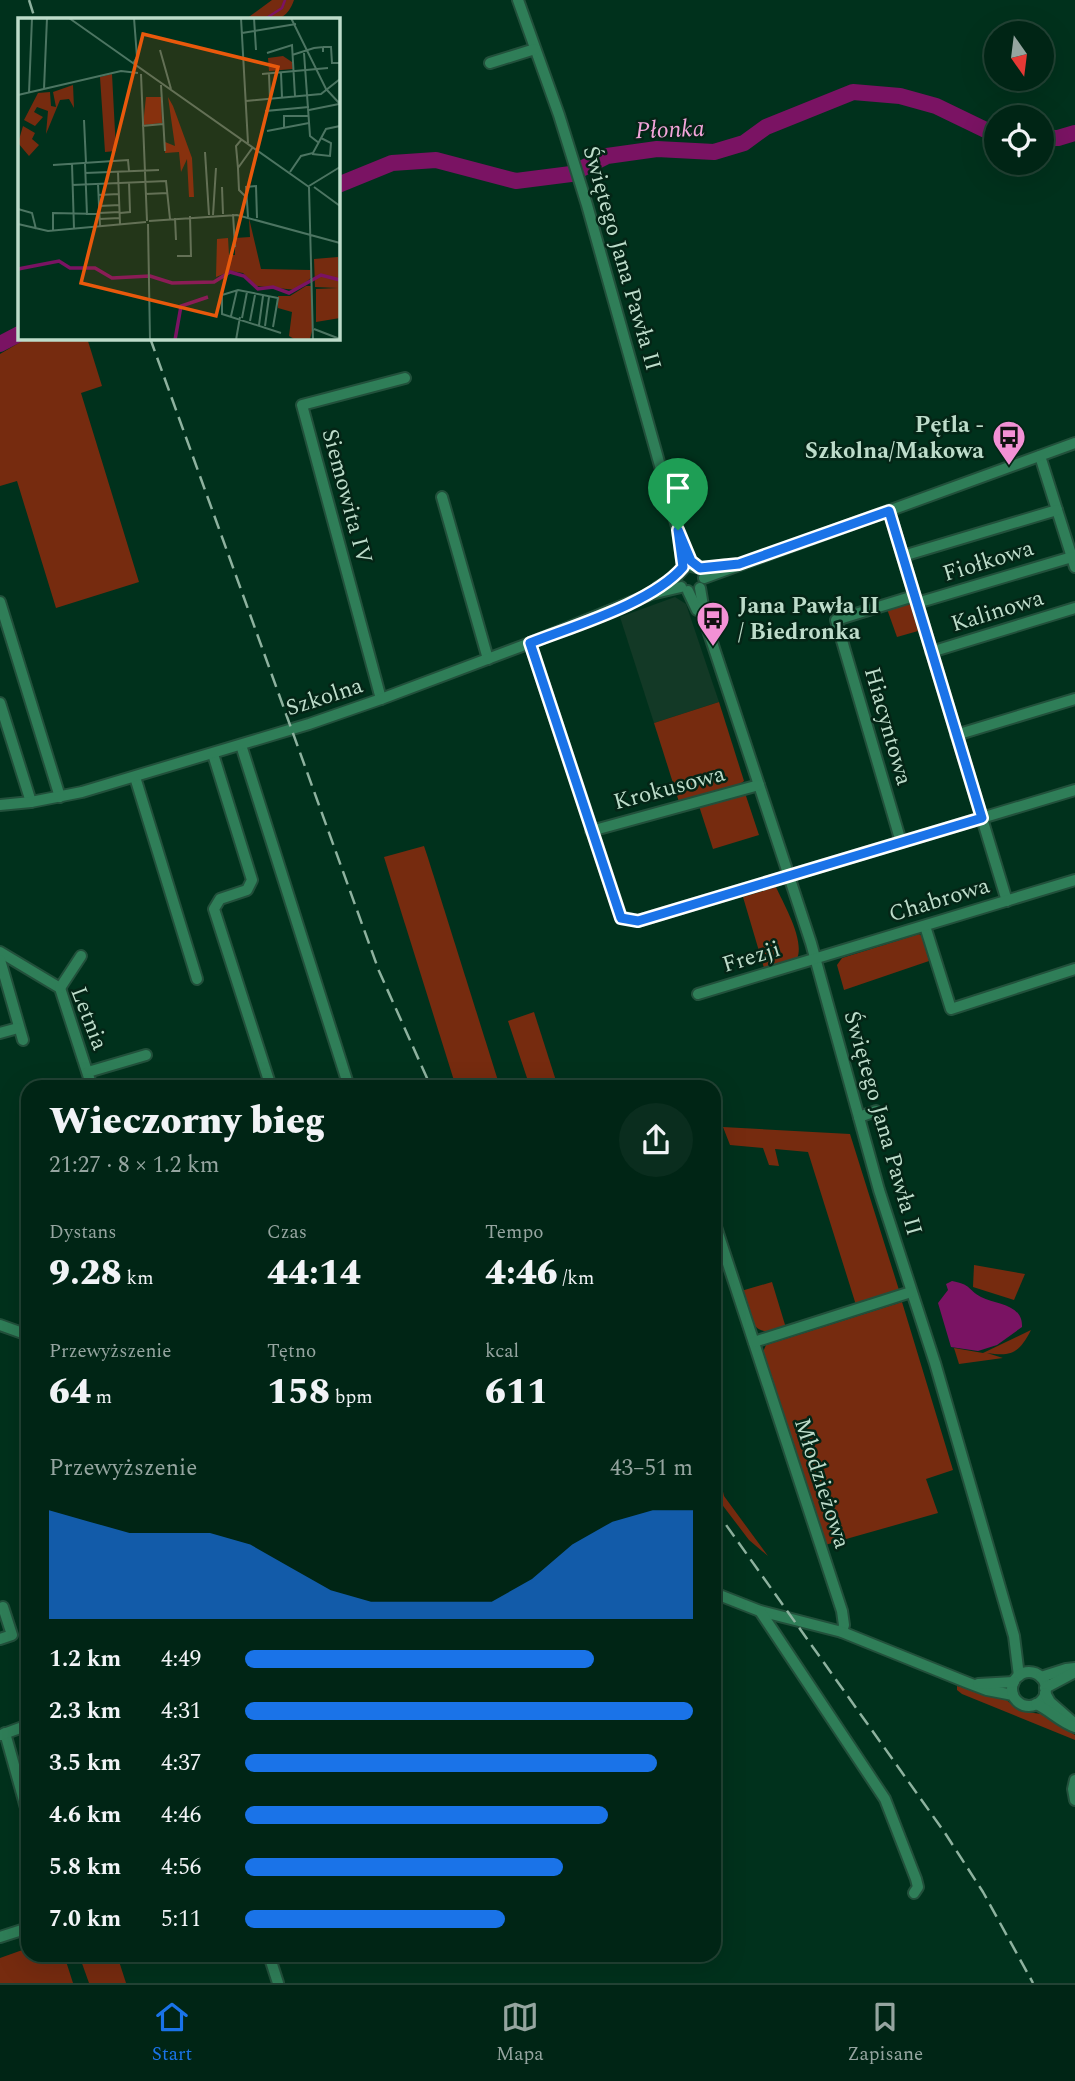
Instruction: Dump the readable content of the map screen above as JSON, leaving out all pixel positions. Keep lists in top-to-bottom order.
{
  "streets": {
    "street": [
      "Świętego Jana Pawła II",
      "Siemowita IV",
      "Fiołkowa",
      "Kalinowa",
      "Szkolna",
      "Hiacyntowa",
      "Krokusowa",
      "Chabrowa",
      "Frezji",
      "Letnia",
      "Młodzieżowa"
    ]
  },
  "crossings": [
    ["Świętego Jana Pawła II", "Szkolna"],
    ["Świętego Jana Pawła II", "Krokusowa"],
    ["Świętego Jana Pawła II", "Chabrowa"],
    ["Świętego Jana Pawła II", "Frezji"],
    ["Siemowita IV", "Szkolna"],
    ["Fiołkowa", "Kalinowa"],
    ["Fiołkowa", "Szkolna"],
    ["Fiołkowa", "Hiacyntowa"],
    ["Fiołkowa", "Chabrowa"],
    ["Chabrowa", "Frezji"]
  ],
  "water": ["Płonka"],
  "places": {
    "bus stop": ["Pętla - Szkolna/Makowa", "Jana Pawła II / Biedronka"]
  },
  "north": "bottom",
  "page": {
    "heading": ["Wieczorny bieg", "21:27 · 8 × 1.2 km"],
    "stats": [
      ["Dystans", "9.28 km"],
      ["Czas", "44:14"],
      ["Tempo", "4:46 /km"],
      ["Przewyższenie", "64 m"],
      ["Tętno", "158 bpm"],
      ["kcal", "611"]
    ],
    "chart": ["Przewyższenie", "43–51 m"],
    "list": [
      {
        "name": "1.2 km",
        "note": "4:49"
      },
      {
        "name": "2.3 km",
        "note": "4:31"
      },
      {
        "name": "3.5 km",
        "note": "4:37"
      },
      {
        "name": "4.6 km",
        "note": "4:46"
      },
      {
        "name": "5.8 km",
        "note": "4:56"
      },
      {
        "name": "7.0 km",
        "note": "5:11"
      }
    ],
    "tabs": ["Start", "Mapa", "Zapisane"]
  }
}
